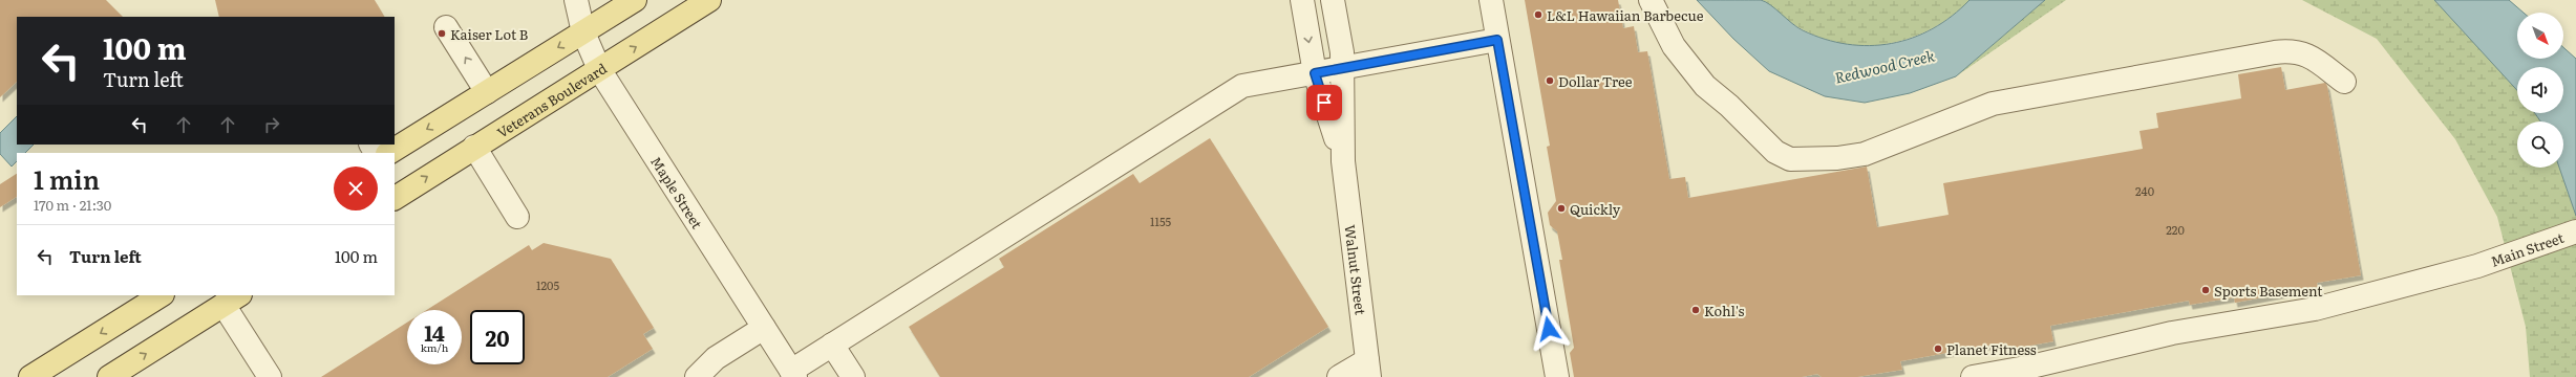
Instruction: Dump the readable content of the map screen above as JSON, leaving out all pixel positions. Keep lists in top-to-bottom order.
{
  "streets": {
    "main road": ["Veterans Boulevard"],
    "street": ["Maple Street", "Main Street", "Walnut Street"]
  },
  "crossings": [
    ["Veterans Boulevard", "Maple Street"]
  ],
  "water": ["Redwood Creek"],
  "places": [
    "L&L Hawaiian Barbecue",
    "Kaiser Lot B",
    "Dollar Tree",
    "Quickly",
    "Sports Basement",
    "Kohl's",
    "Planet Fitness"
  ],
  "house_numbers": [
    "240",
    "1155",
    "220",
    "1205"
  ],
  "north": "bottom right",
  "page": {
    "turn": ["100 m", "Turn left"],
    "heading": ["1 min", "170 m · 21:30"],
    "list": [
      {
        "name": "Turn left",
        "value": "100 m"
      }
    ],
    "speed": "14 km/h",
    "limit": "20"
  }
}
